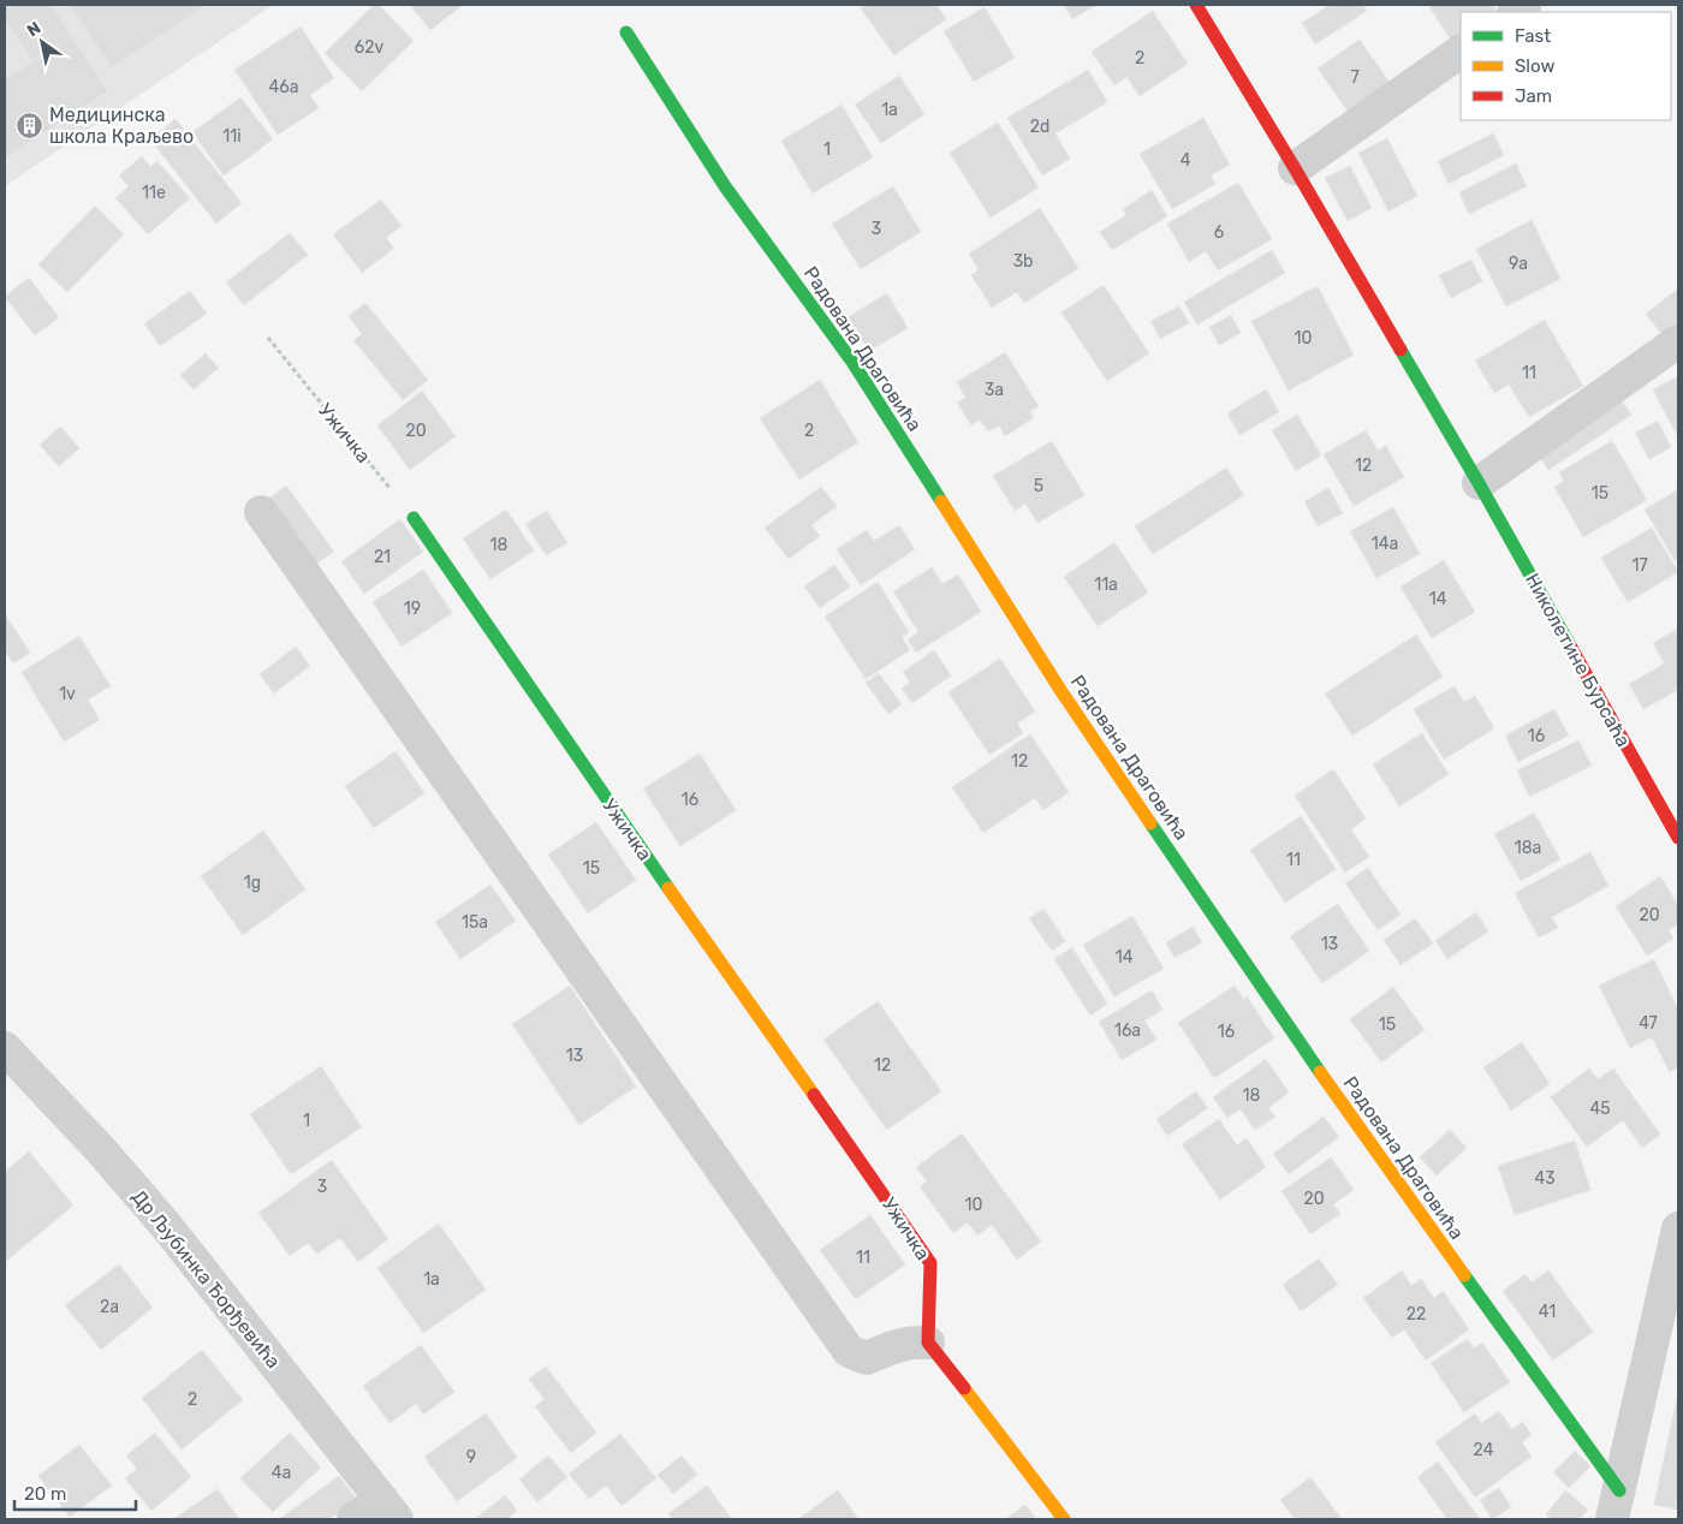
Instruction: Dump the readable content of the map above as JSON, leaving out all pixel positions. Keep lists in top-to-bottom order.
{
  "streets": {
    "street": [
      "Радована Драговића",
      "Ужичка",
      "Николетине Бурсаћа",
      "Др Љубинка Ђорђевића"
    ]
  },
  "places": {
    "building": ["Медицинска школа Краљево"]
  },
  "house_numbers": [
    "62v",
    "2",
    "7",
    "46a",
    "1a",
    "2d",
    "11i",
    "1",
    "4",
    "11e",
    "3",
    "6",
    "3b",
    "9a",
    "10",
    "11",
    "3a",
    "20",
    "2",
    "12",
    "5",
    "15",
    "14a",
    "18",
    "21",
    "17",
    "11a",
    "14",
    "19",
    "1v",
    "16",
    "12",
    "16",
    "18a",
    "11",
    "15",
    "1g",
    "20",
    "15a",
    "13",
    "14",
    "47",
    "15",
    "16a",
    "16",
    "13",
    "12",
    "18",
    "45",
    "1",
    "43",
    "3",
    "20",
    "10",
    "11",
    "1a",
    "2a",
    "41",
    "22",
    "2",
    "24",
    "9",
    "4a"
  ],
  "legend": ["Fast", "Slow", "Jam"],
  "scale_bar": "20 m",
  "north": "top left"
}
